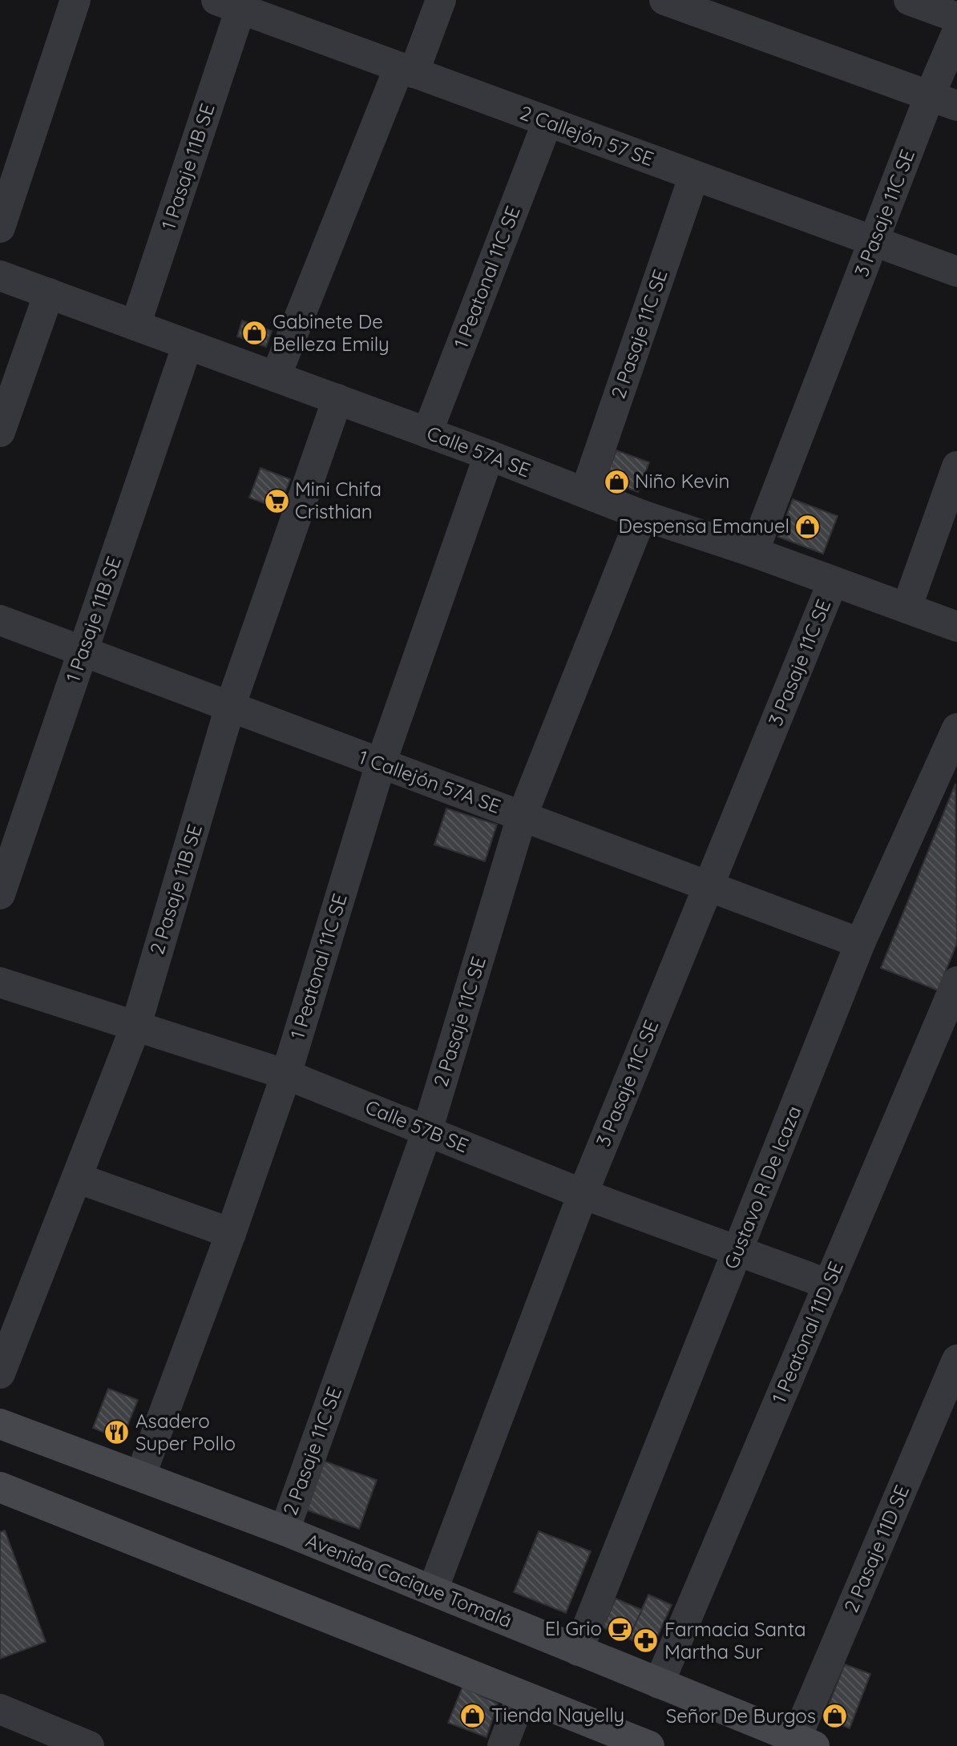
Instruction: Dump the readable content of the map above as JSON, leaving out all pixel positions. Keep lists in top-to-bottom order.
{
  "streets": {
    "main road": ["Avenida Cacique Tomalá"],
    "street": [
      "2 Callejón 57 SE",
      "1 Pasaje 11B SE",
      "3 Pasaje 11C SE",
      "1 Peatonal 11C SE",
      "2 Pasaje 11C SE",
      "Calle 57A SE",
      "1 Callejón 57A SE",
      "2 Pasaje 11B SE",
      "Calle 57B SE",
      "Gustavo R De Icaza",
      "1 Peatonal 11D SE",
      "2 Pasaje 11D SE"
    ]
  },
  "crossings": [
    ["2 Callejón 57 SE", "1 Pasaje 11B SE"],
    ["2 Callejón 57 SE", "3 Pasaje 11C SE"],
    ["2 Callejón 57 SE", "1 Peatonal 11C SE"],
    ["2 Callejón 57 SE", "2 Pasaje 11C SE"],
    ["1 Pasaje 11B SE", "Calle 57A SE"],
    ["1 Pasaje 11B SE", "1 Callejón 57A SE"],
    ["3 Pasaje 11C SE", "Calle 57A SE"],
    ["3 Pasaje 11C SE", "1 Callejón 57A SE"],
    ["3 Pasaje 11C SE", "Calle 57B SE"],
    ["3 Pasaje 11C SE", "Avenida Cacique Tomalá"],
    ["1 Peatonal 11C SE", "Calle 57A SE"],
    ["1 Peatonal 11C SE", "1 Callejón 57A SE"],
    ["1 Peatonal 11C SE", "Calle 57B SE"],
    ["1 Peatonal 11C SE", "Avenida Cacique Tomalá"],
    ["2 Pasaje 11C SE", "Calle 57A SE"],
    ["2 Pasaje 11C SE", "1 Callejón 57A SE"],
    ["2 Pasaje 11C SE", "Calle 57B SE"],
    ["2 Pasaje 11C SE", "Avenida Cacique Tomalá"],
    ["Calle 57A SE", "2 Pasaje 11B SE"],
    ["1 Callejón 57A SE", "2 Pasaje 11B SE"],
    ["1 Callejón 57A SE", "Gustavo R De Icaza"],
    ["2 Pasaje 11B SE", "Calle 57B SE"],
    ["Calle 57B SE", "Gustavo R De Icaza"],
    ["Calle 57B SE", "1 Peatonal 11D SE"],
    ["Gustavo R De Icaza", "Avenida Cacique Tomalá"],
    ["1 Peatonal 11D SE", "Avenida Cacique Tomalá"],
    ["2 Pasaje 11D SE", "Avenida Cacique Tomalá"]
  ],
  "places": {
    "shop": [
      "Gabinete De Belleza Emily",
      "Niño Kevin",
      "Despensa Emanuel",
      "Tienda Nayelly",
      "Señor De Burgos"
    ],
    "supermarket": ["Mini Chifa Cristhian"],
    "restaurant": ["Asadero Super Pollo"],
    "cafe": ["El Grio"],
    "pharmacy": ["Farmacia Santa Martha Sur"]
  }
}
